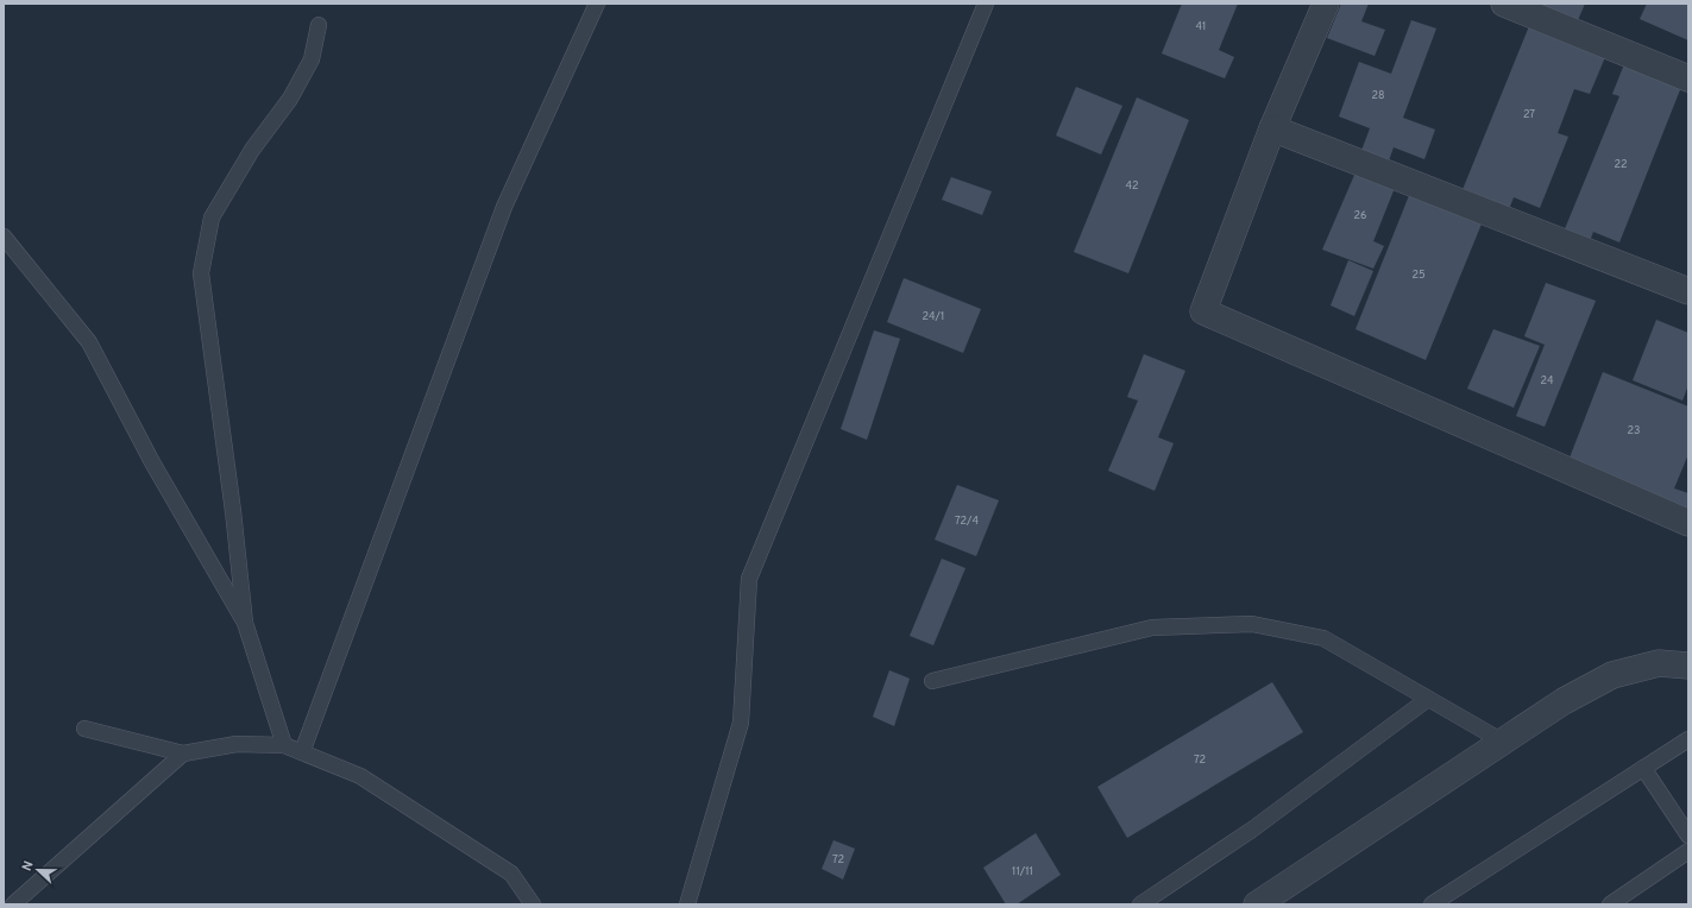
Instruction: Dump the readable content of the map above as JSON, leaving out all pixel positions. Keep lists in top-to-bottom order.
{
  "house_numbers": [
    "41",
    "28",
    "27",
    "22",
    "42",
    "26",
    "25",
    "24/1",
    "24",
    "23",
    "72/4",
    "72",
    "72",
    "11/11"
  ],
  "north": "left"
}
